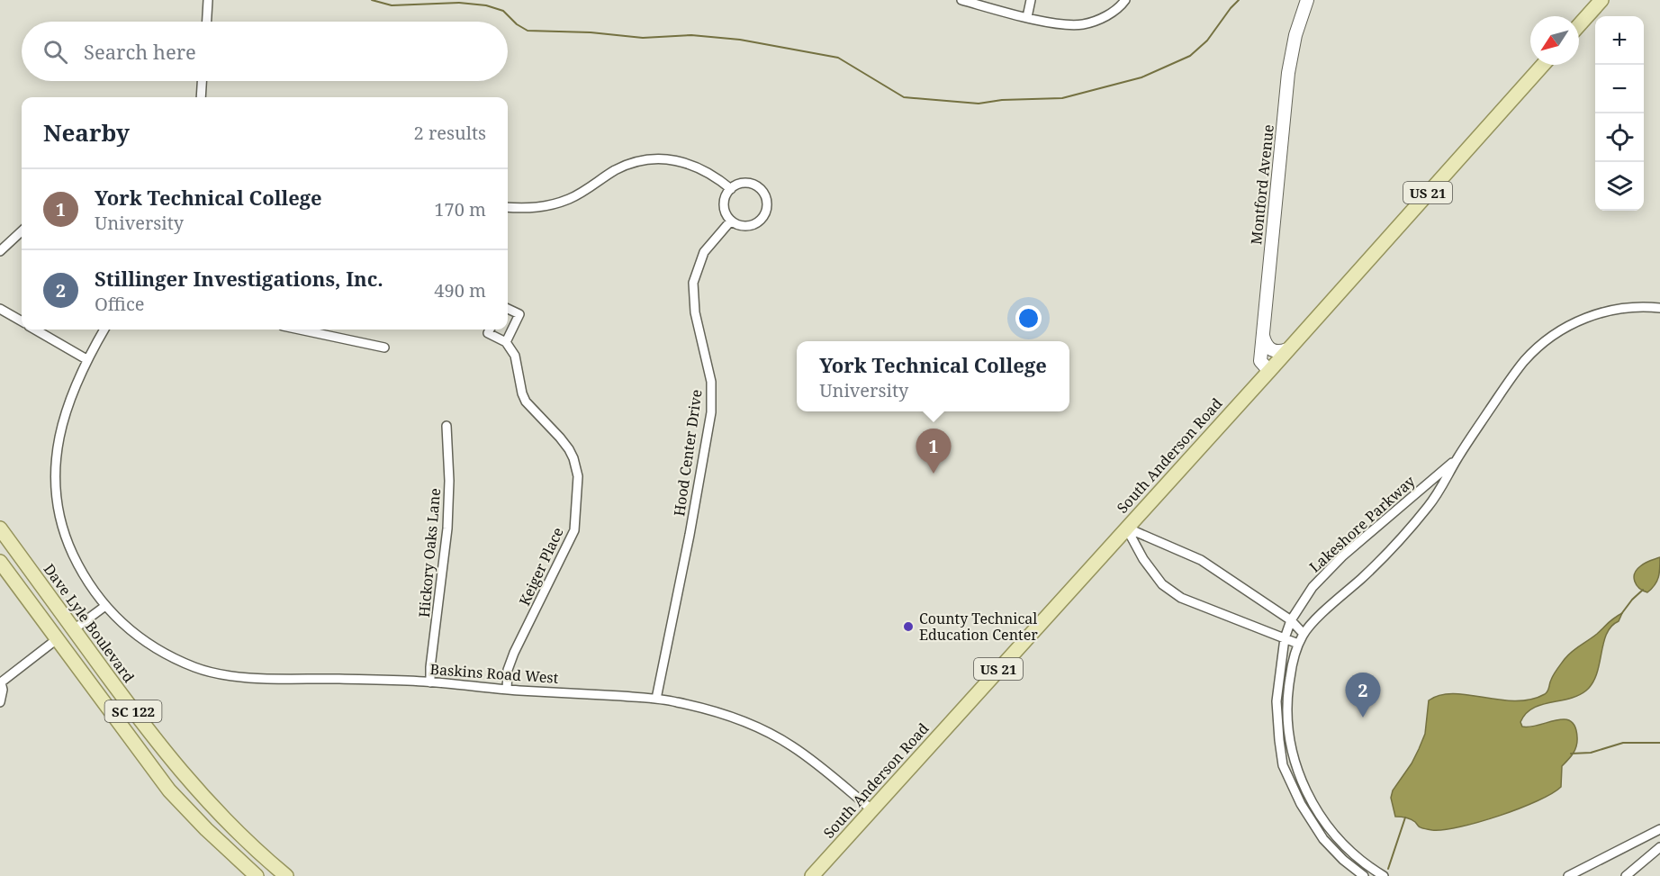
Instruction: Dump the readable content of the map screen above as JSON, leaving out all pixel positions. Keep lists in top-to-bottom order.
{
  "streets": {
    "main road": [
      "US 21",
      "South Anderson Road",
      "Dave Lyle Boulevard",
      "SC 122"
    ],
    "street": [
      "Montford Avenue",
      "Hood Center Drive",
      "Lakeshore Parkway",
      "Hickory Oaks Lane",
      "Keiger Place",
      "Baskins Road West"
    ]
  },
  "crossings": [
    ["Montford Avenue", "South Anderson Road"],
    ["Hood Center Drive", "Baskins Road West"],
    ["South Anderson Road", "Baskins Road West"],
    ["Hickory Oaks Lane", "Baskins Road West"],
    ["Keiger Place", "Baskins Road West"]
  ],
  "places": ["County Technical Education Center"],
  "north": "bottom left",
  "page": {
    "map_buttons": ["+", "−"],
    "search": "Search here",
    "heading": ["Nearby", "2 results"],
    "list": [
      {
        "mark": "1",
        "name": "York Technical College",
        "note": "University",
        "value": "170 m"
      },
      {
        "mark": "2",
        "name": "Stillinger Investigations, Inc.",
        "note": "Office",
        "value": "490 m"
      }
    ],
    "popup": ["York Technical College", "University"],
    "pins": ["1", "2"]
  }
}
